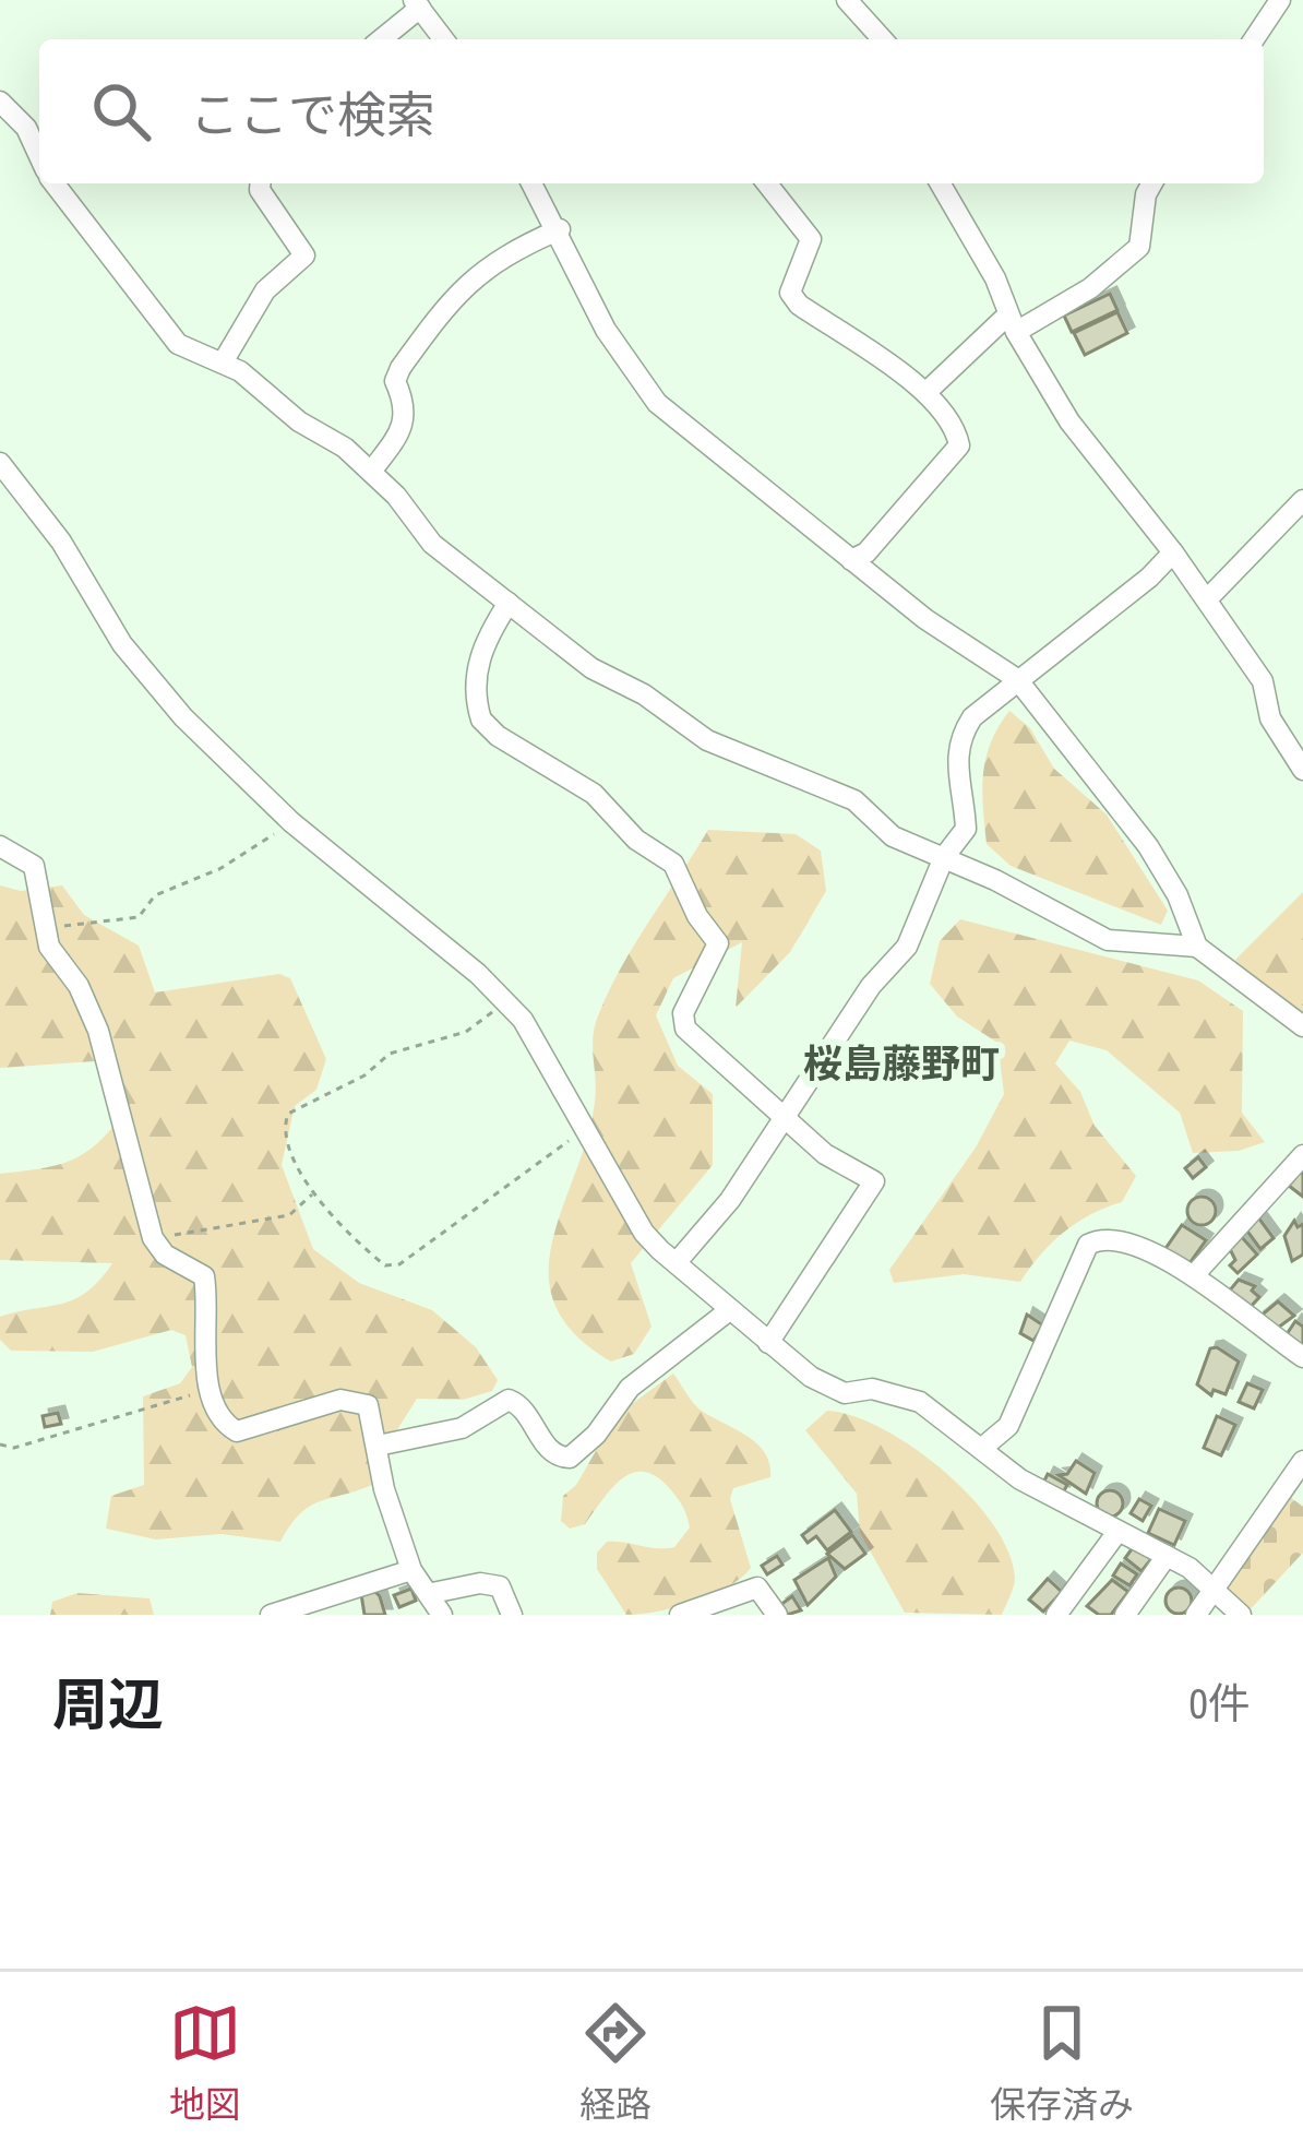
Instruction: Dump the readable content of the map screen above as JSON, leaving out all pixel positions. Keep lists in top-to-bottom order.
{
  "districts": ["桜島藤野町"],
  "page": {
    "search": "ここで検索",
    "heading": ["周辺", "0件"],
    "nav": ["地図", "経路", "保存済み"]
  }
}
